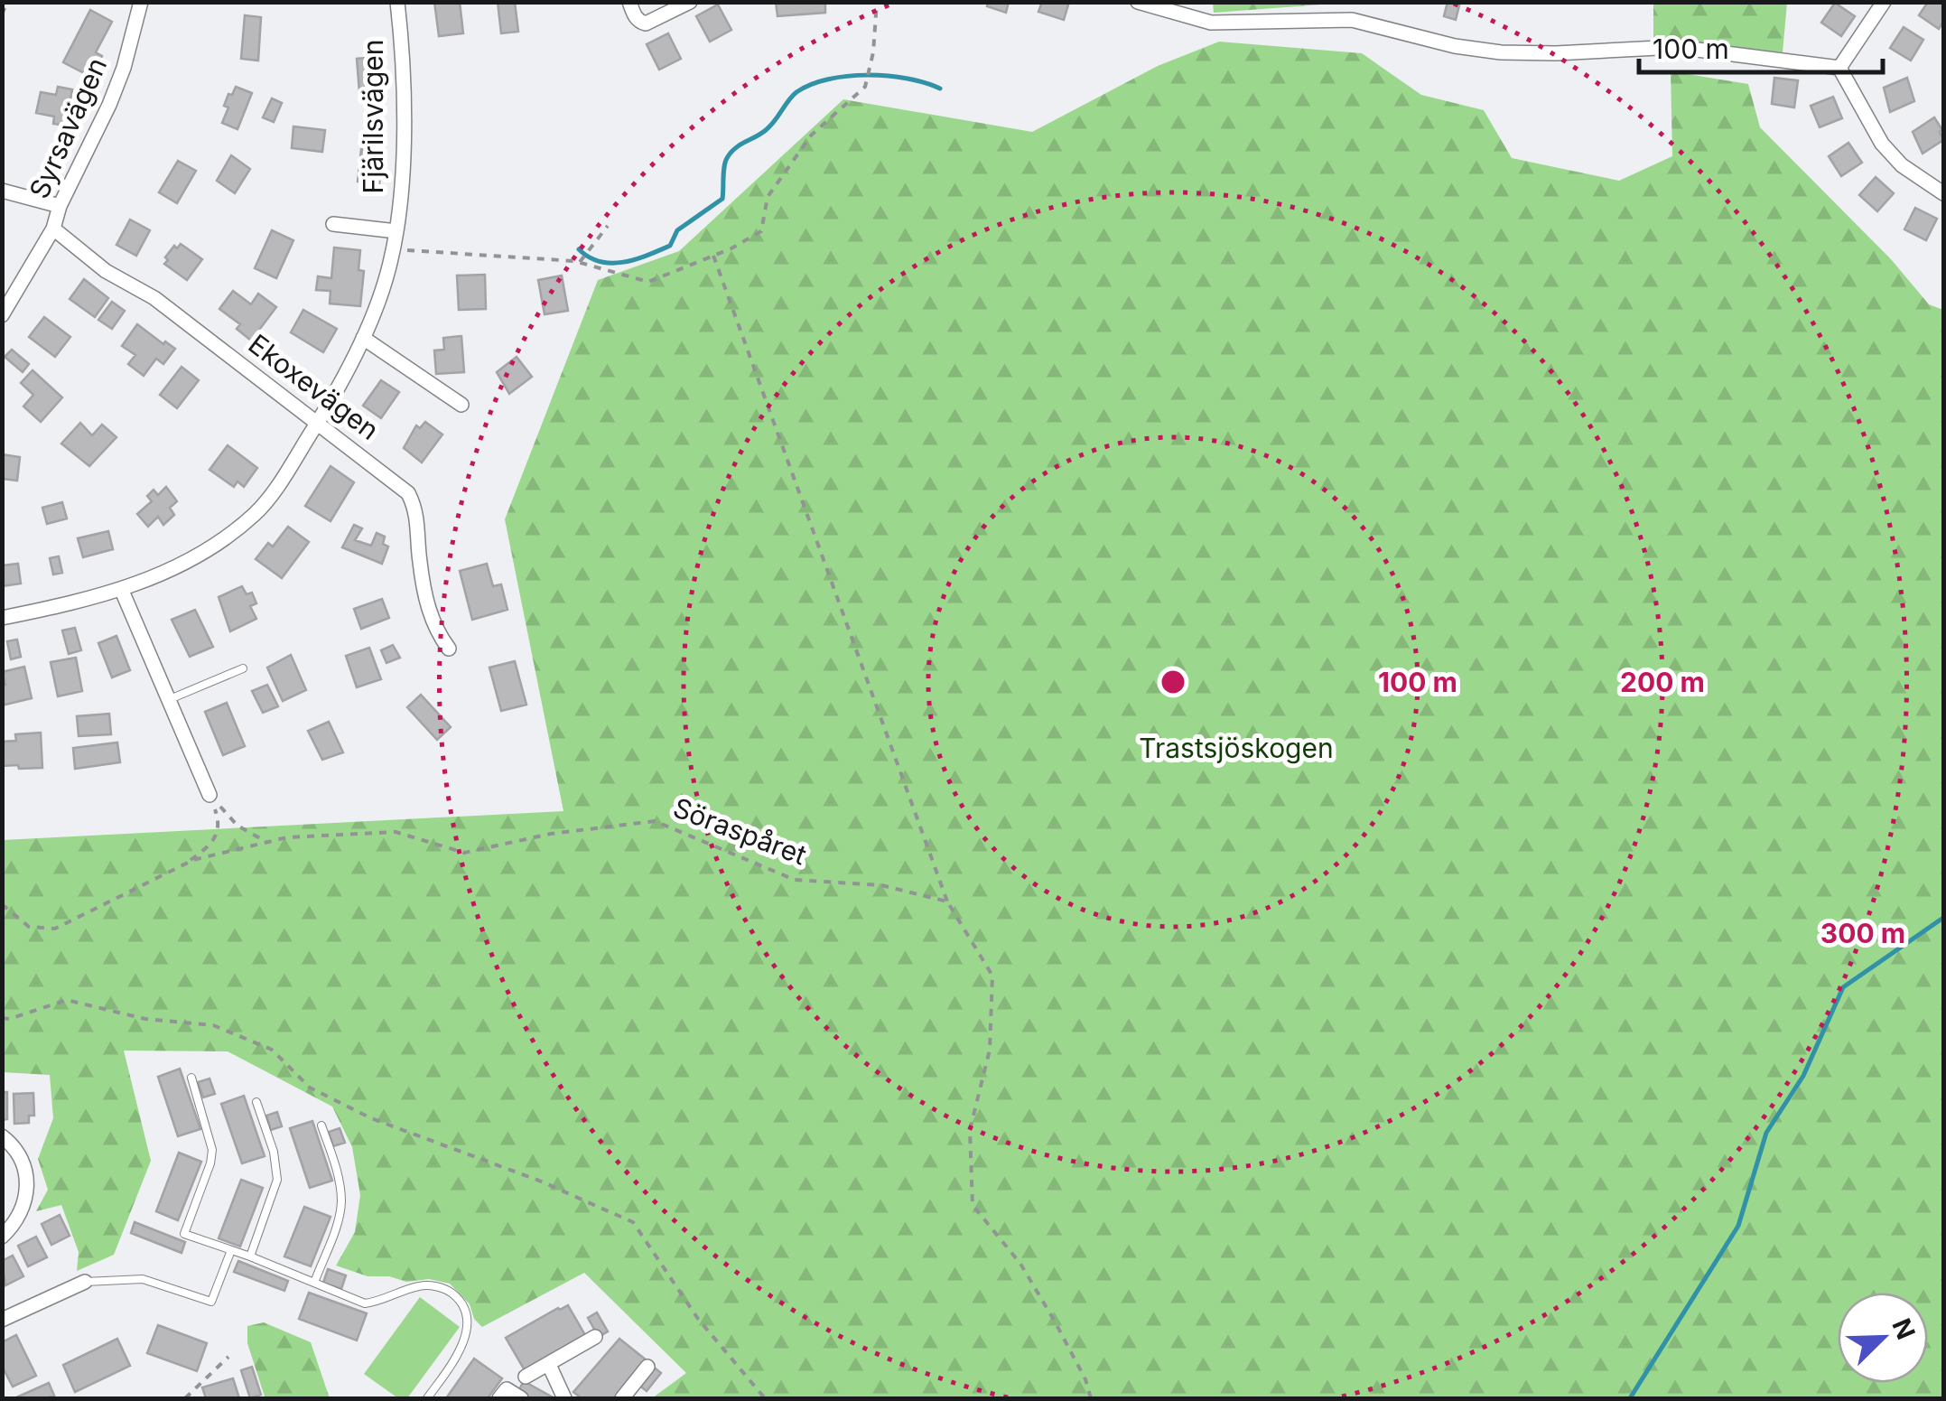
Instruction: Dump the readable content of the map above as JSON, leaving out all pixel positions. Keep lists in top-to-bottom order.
{
  "streets": {
    "street": ["Fjärilsvägen", "Syrsavägen", "Ekoxevägen"],
    "path": ["Söraspåret"]
  },
  "crossings": [
    ["Fjärilsvägen", "Ekoxevägen"],
    ["Syrsavägen", "Ekoxevägen"]
  ],
  "parks": ["Trastsjöskogen"],
  "scale_bar": "100 m",
  "north": "top right",
  "rings": ["100 m", "200 m", "300 m"]
}
